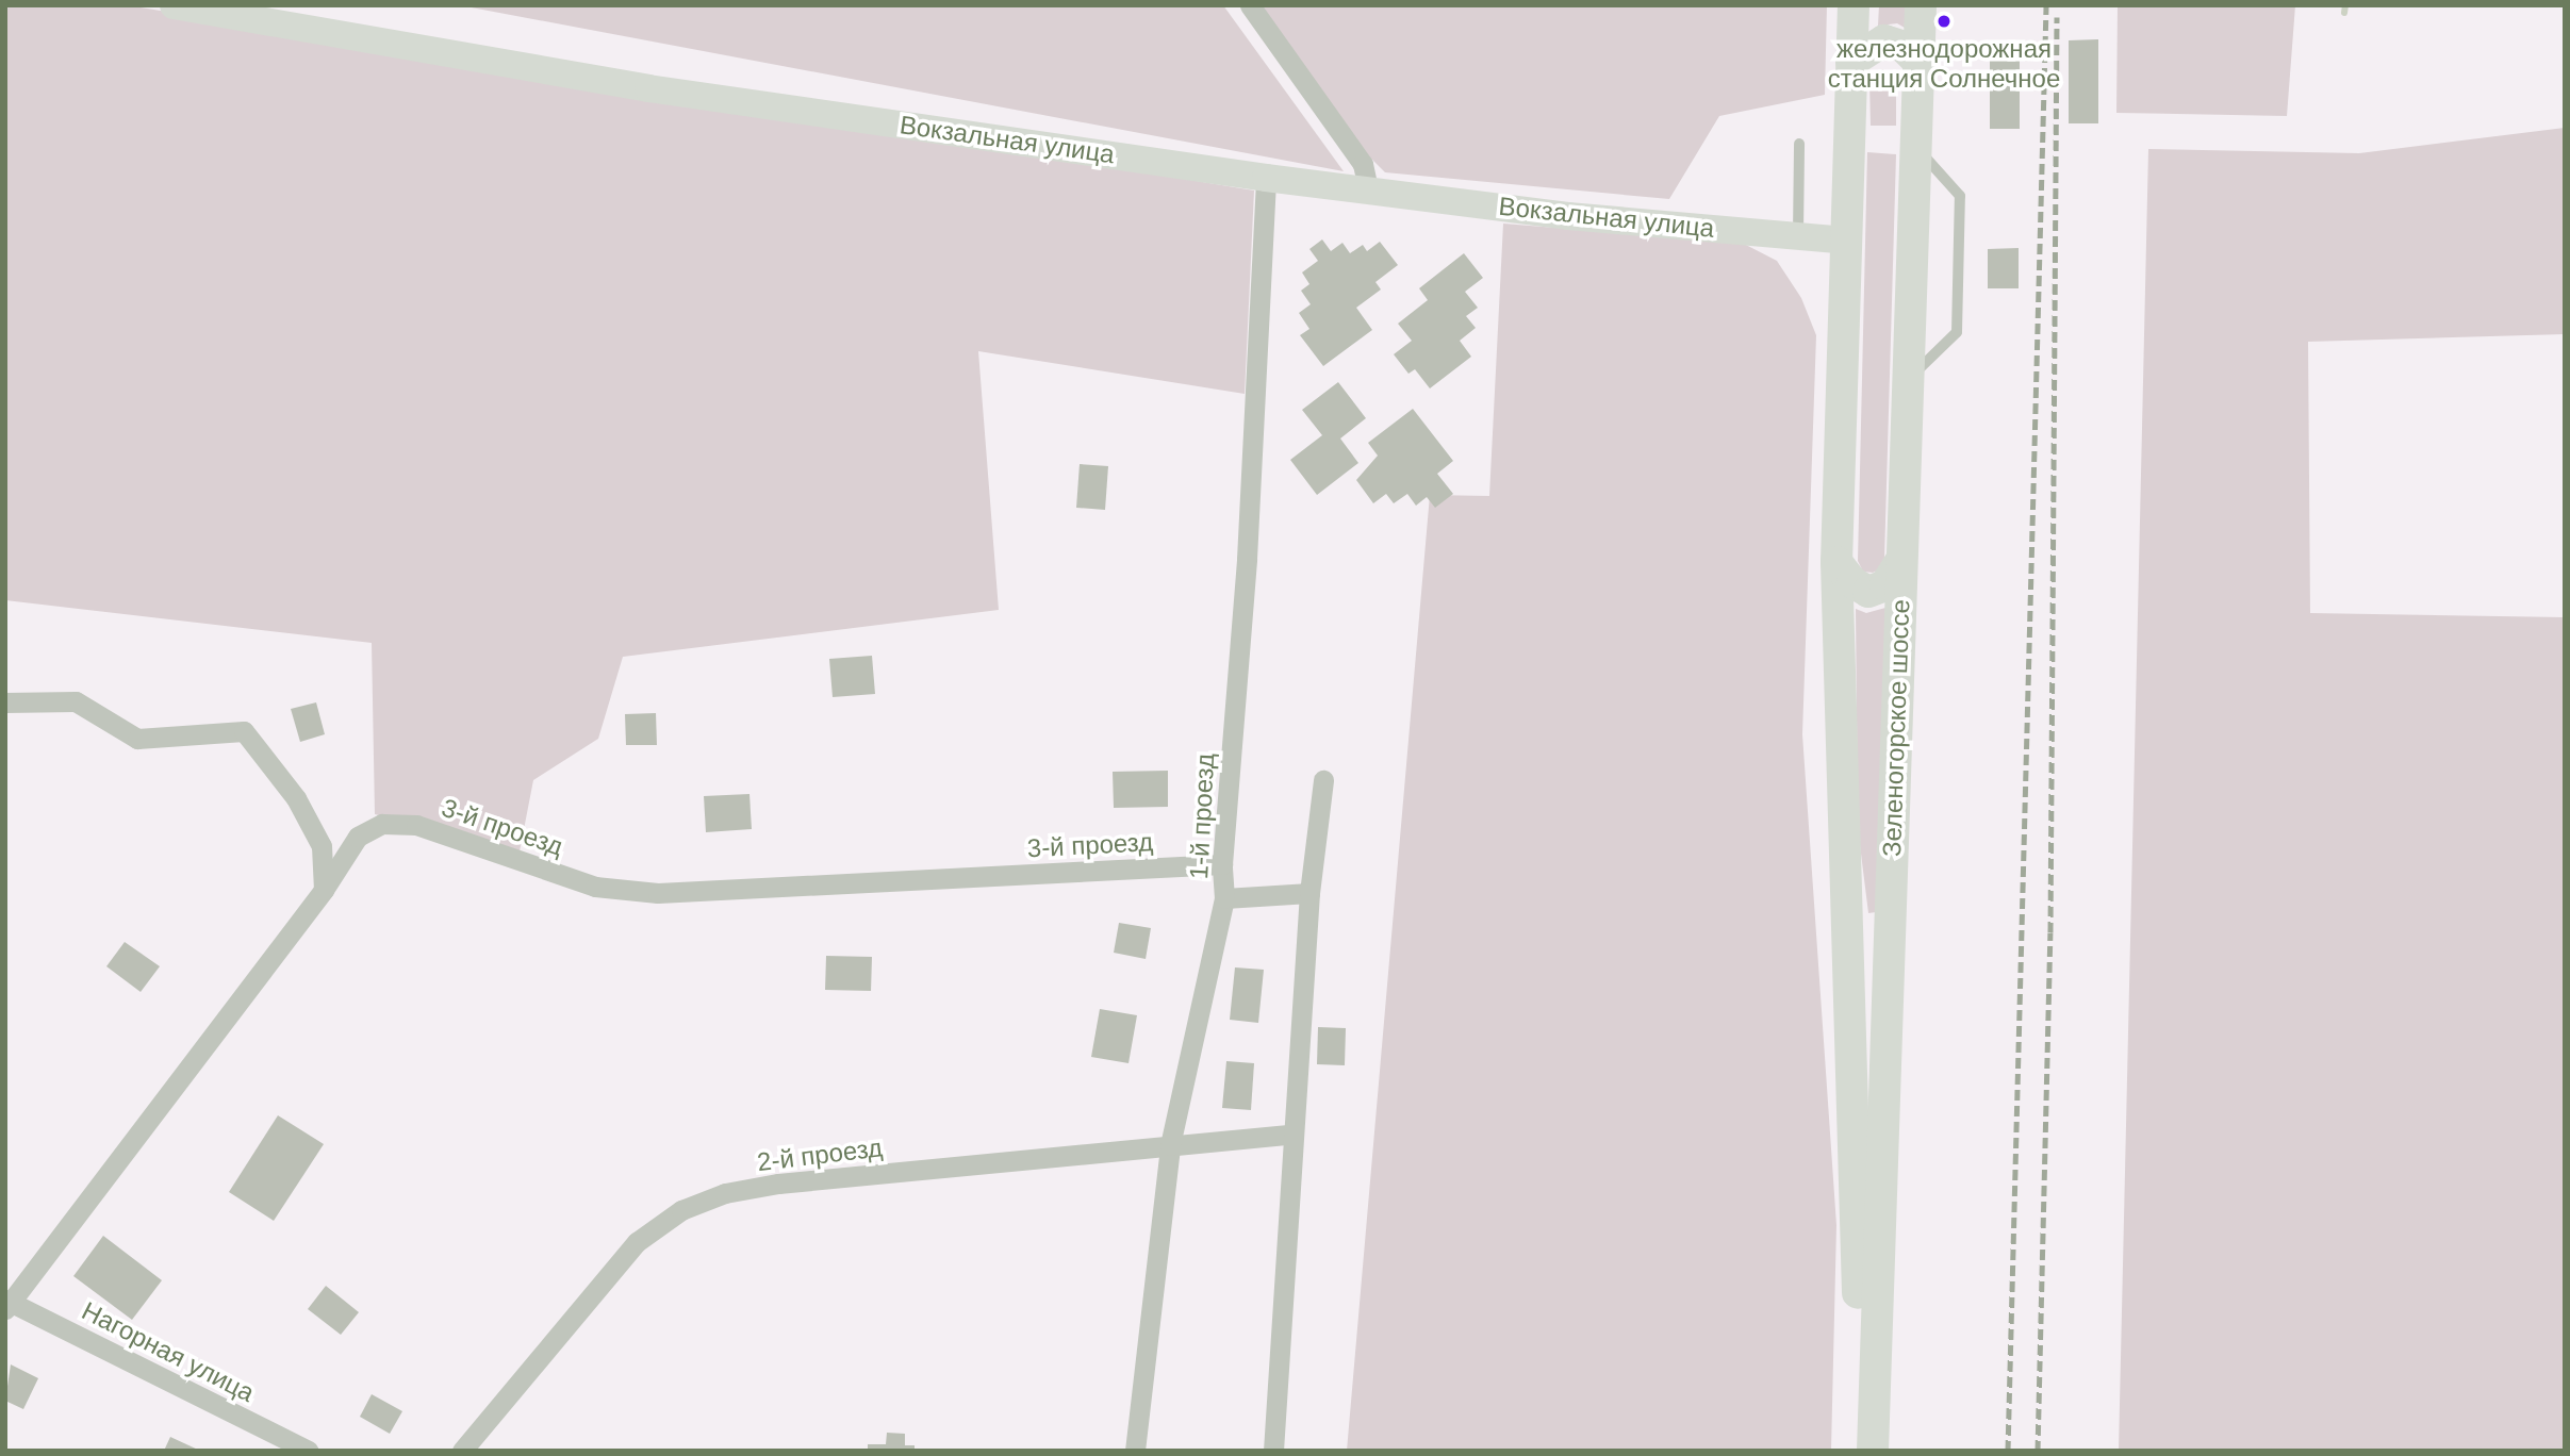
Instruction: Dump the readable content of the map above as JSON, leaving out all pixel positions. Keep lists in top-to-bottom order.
{
  "streets": {
    "main road": ["Зеленогорское шоссе"],
    "street": [
      "Вокзальная улица",
      "1-й проезд",
      "3-й проезд",
      "2-й проезд",
      "Нагорная улица"
    ]
  },
  "crossings": [
    ["Вокзальная улица", "Зеленогорское шоссе"],
    ["Вокзальная улица", "1-й проезд"],
    ["1-й проезд", "3-й проезд"],
    ["1-й проезд", "2-й проезд"],
    ["3-й проезд", "Нагорная улица"]
  ],
  "places": ["железнодорожная станция Солнечное"]
}
